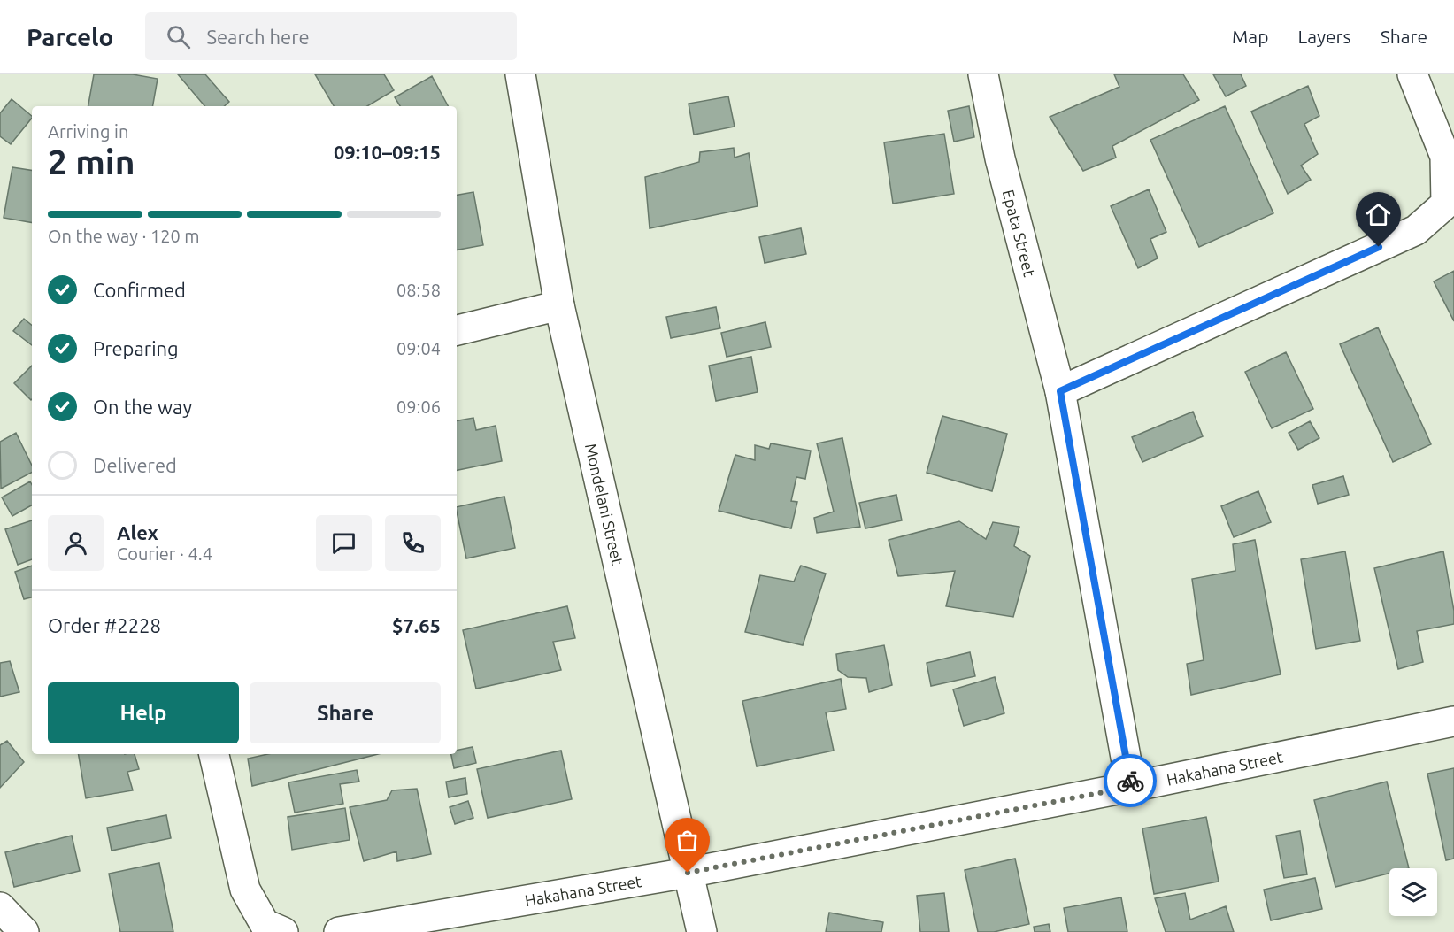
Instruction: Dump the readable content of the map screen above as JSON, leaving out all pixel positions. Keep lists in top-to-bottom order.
{
  "streets": {
    "street": ["Epata Street", "Mondelani Street", "Hakahana Street"]
  },
  "crossings": [
    ["Epata Street", "Hakahana Street"],
    ["Mondelani Street", "Hakahana Street"]
  ],
  "page": {
    "header": "Parcelo",
    "search": "Search here",
    "nav": ["Map", "Layers", "Share"],
    "heading": ["2 min", "Arriving in", "09:10–09:15"],
    "panel": [
      "Alex",
      "Courier · 4.4",
      "Order #2228",
      "$7.65"
    ],
    "bar": "On the way · 120 m",
    "list": [
      ["Confirmed", "08:58"],
      ["Preparing", "09:04"],
      ["On the way", "09:06"],
      "Delivered"
    ],
    "buttons": ["Help", "Share"]
  }
}
